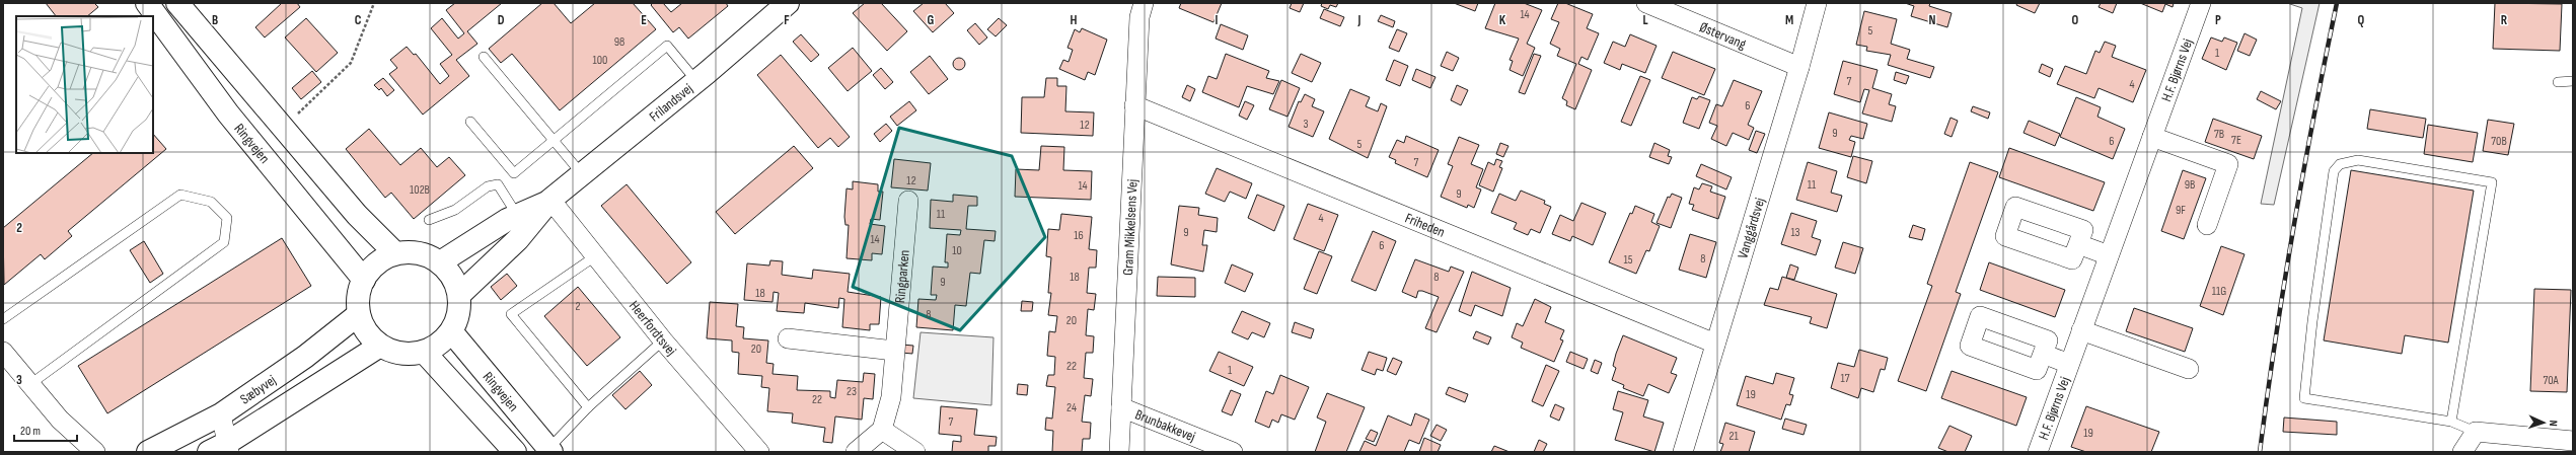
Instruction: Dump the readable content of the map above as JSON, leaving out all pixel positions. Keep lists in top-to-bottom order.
{
  "streets": {
    "main road": ["Frilandsvej", "Ringvejen", "Sæbyvej"],
    "street": [
      "Østervang",
      "H.F. Bjørns Vej",
      "Friheden",
      "Gram Mikkelsens Vej",
      "Vanggårdsvej",
      "Ringparken",
      "Heerfordtsvej",
      "Brunbakkevej"
    ]
  },
  "crossings": [
    ["Østervang", "Vanggårdsvej"],
    ["Frilandsvej", "Ringvejen"],
    ["Frilandsvej", "Heerfordtsvej"],
    ["Frilandsvej", "Sæbyvej"],
    ["Ringvejen", "Sæbyvej"],
    ["Friheden", "Gram Mikkelsens Vej"],
    ["Friheden", "Vanggårdsvej"],
    ["Gram Mikkelsens Vej", "Brunbakkevej"]
  ],
  "house_numbers": [
    "14",
    "5",
    "98",
    "1",
    "100",
    "7",
    "4",
    "6",
    "3",
    "12",
    "9",
    "7B",
    "7E",
    "6",
    "70B",
    "5",
    "7",
    "12",
    "11",
    "9B",
    "14",
    "102B",
    "9",
    "9F",
    "11",
    "4",
    "9",
    "13",
    "16",
    "14",
    "6",
    "10",
    "8",
    "15",
    "18",
    "8",
    "9",
    "11G",
    "18",
    "2",
    "8",
    "20",
    "20",
    "22",
    "1",
    "17",
    "70A",
    "23",
    "19",
    "22",
    "24",
    "7",
    "19",
    "21"
  ],
  "scale_bar": "20 m",
  "north": "right",
  "grid": {
    "columns": [
      "B",
      "C",
      "D",
      "E",
      "F",
      "G",
      "H",
      "I",
      "J",
      "K",
      "L",
      "M",
      "N",
      "O",
      "P",
      "Q",
      "R"
    ],
    "rows": ["2", "3"]
  }
}
